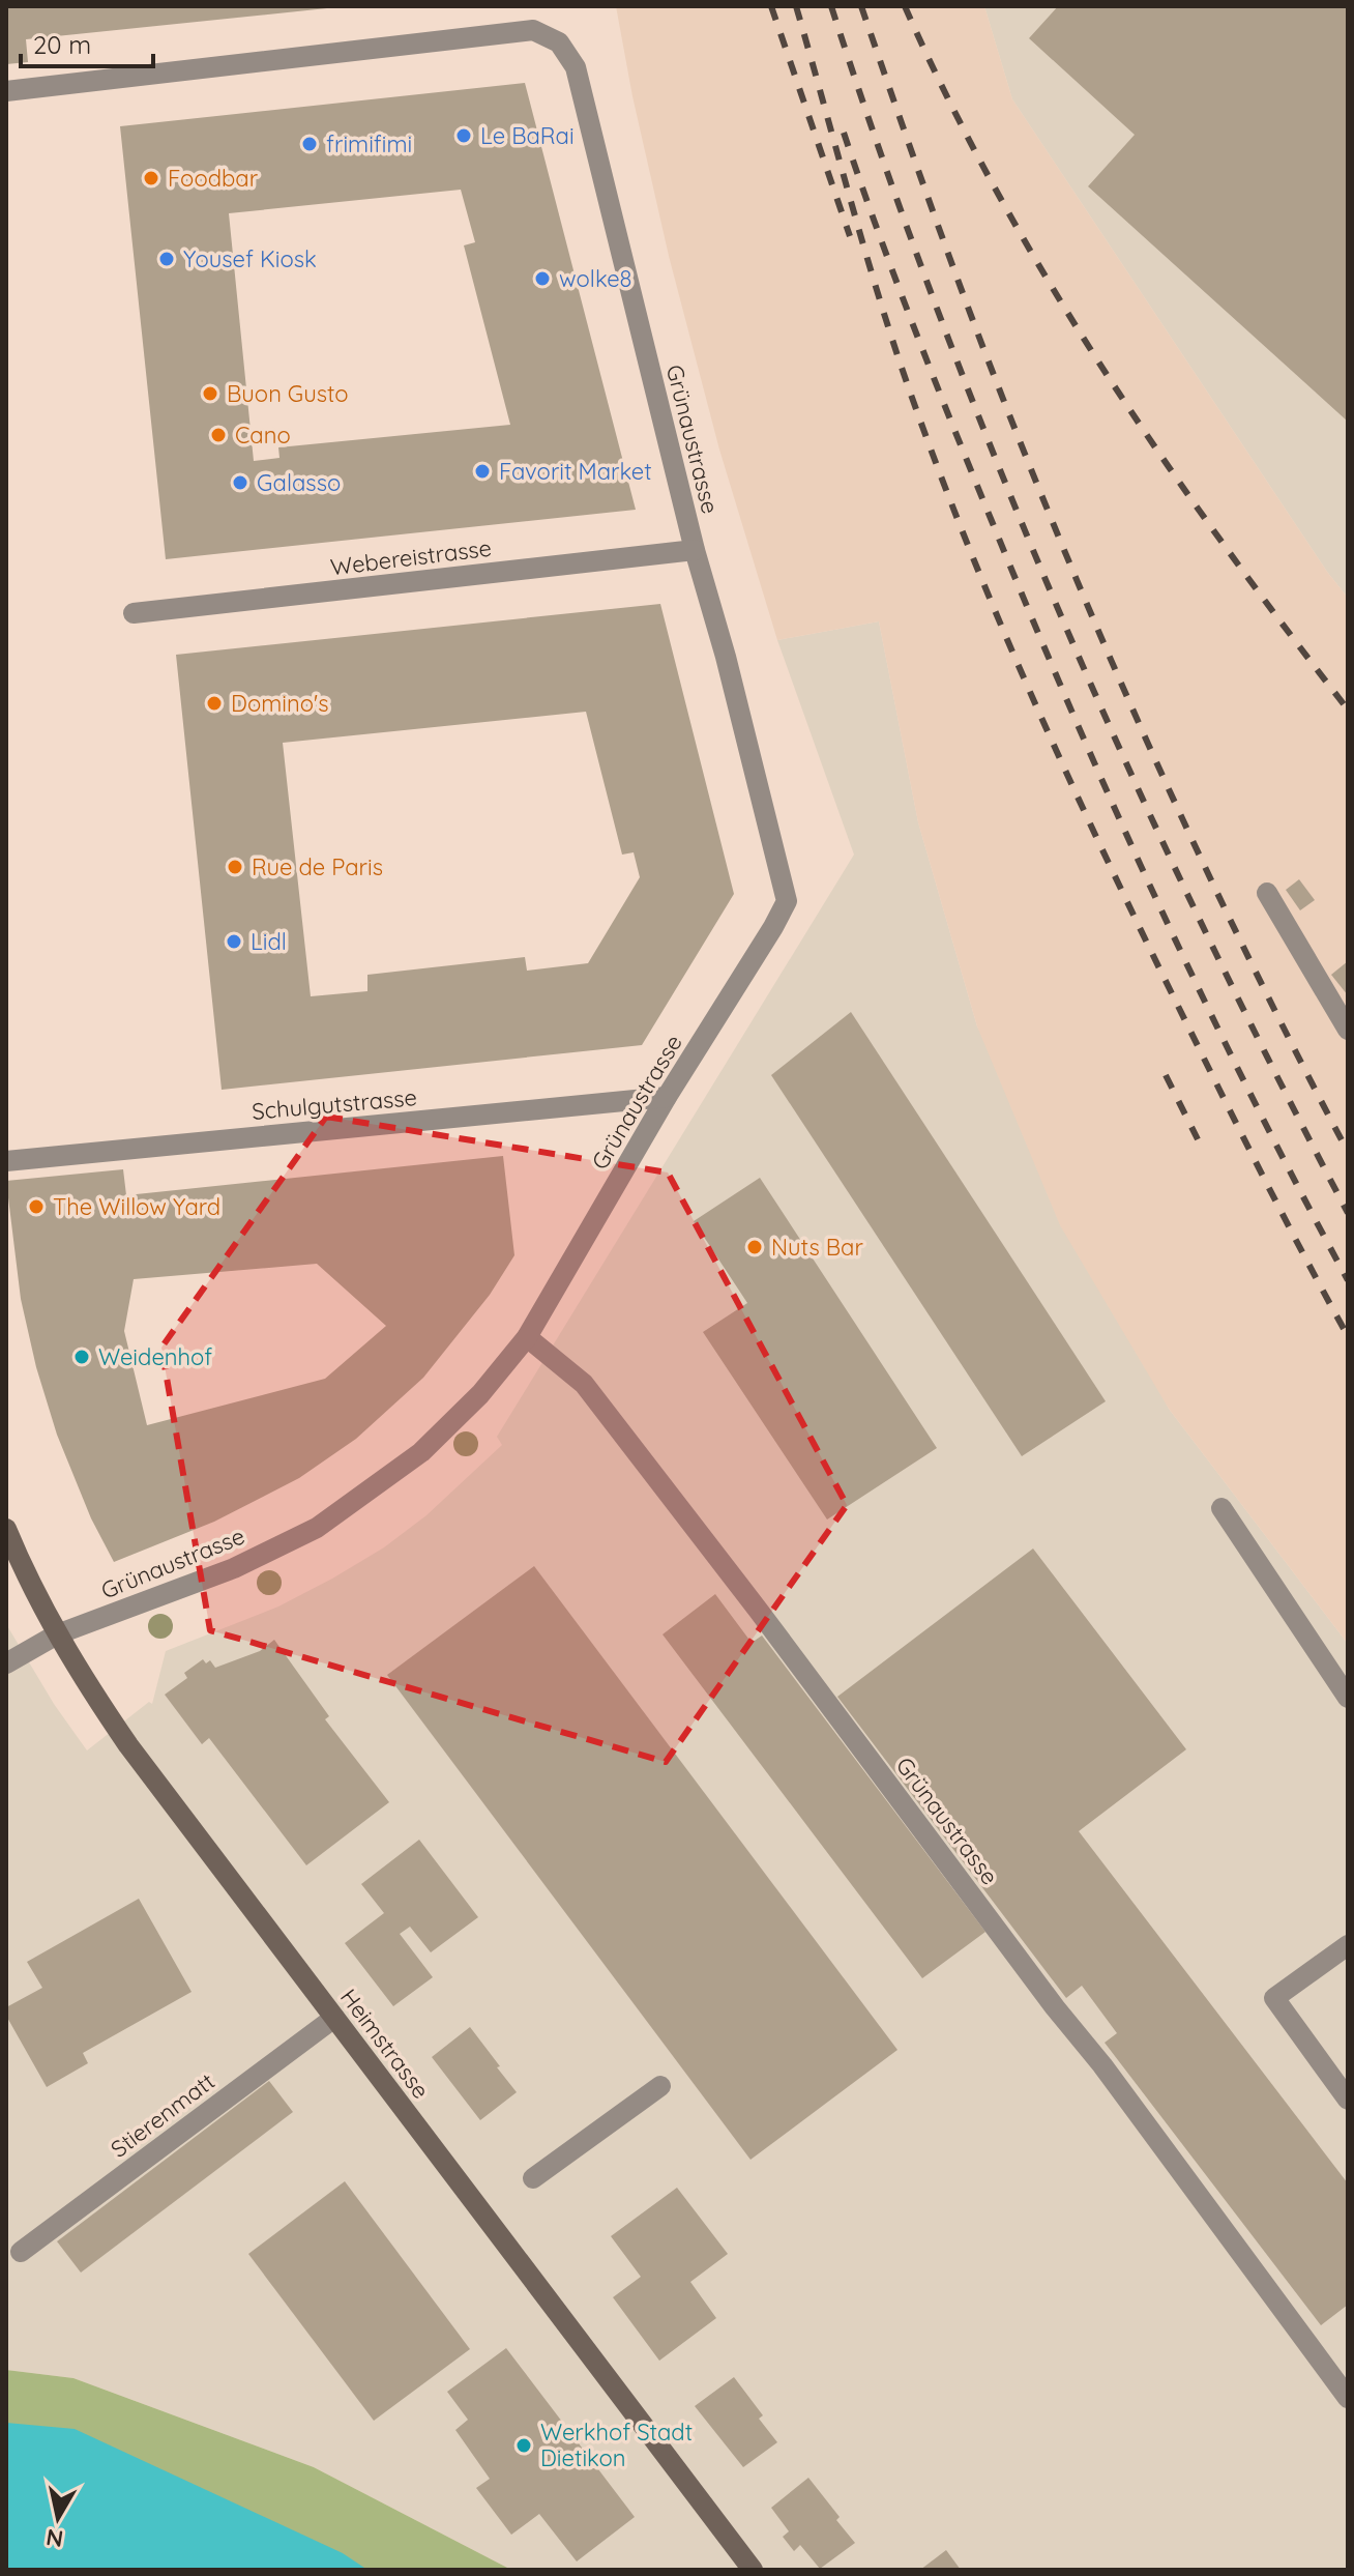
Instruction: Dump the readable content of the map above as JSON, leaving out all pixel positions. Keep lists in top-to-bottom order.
{
  "streets": {
    "street": [
      "Grünaustrasse",
      "Webereistrasse",
      "Schulgutstrasse",
      "Heimstrasse",
      "Stierenmatt"
    ]
  },
  "crossings": [
    ["Grünaustrasse", "Webereistrasse"],
    ["Grünaustrasse", "Schulgutstrasse"],
    ["Grünaustrasse", "Heimstrasse"],
    ["Heimstrasse", "Stierenmatt"]
  ],
  "places": [
    "Le BaRai",
    "frimifimi",
    "Foodbar",
    "Yousef Kiosk",
    "wolke8",
    "Buon Gusto",
    "Cano",
    "Favorit Market",
    "Galasso",
    "Domino's",
    "Rue de Paris",
    "Lidl",
    "The Willow Yard",
    "Nuts Bar",
    "Weidenhof",
    "Werkhof Stadt Dietikon"
  ],
  "scale_bar": "20 m",
  "north": "bottom"
}
